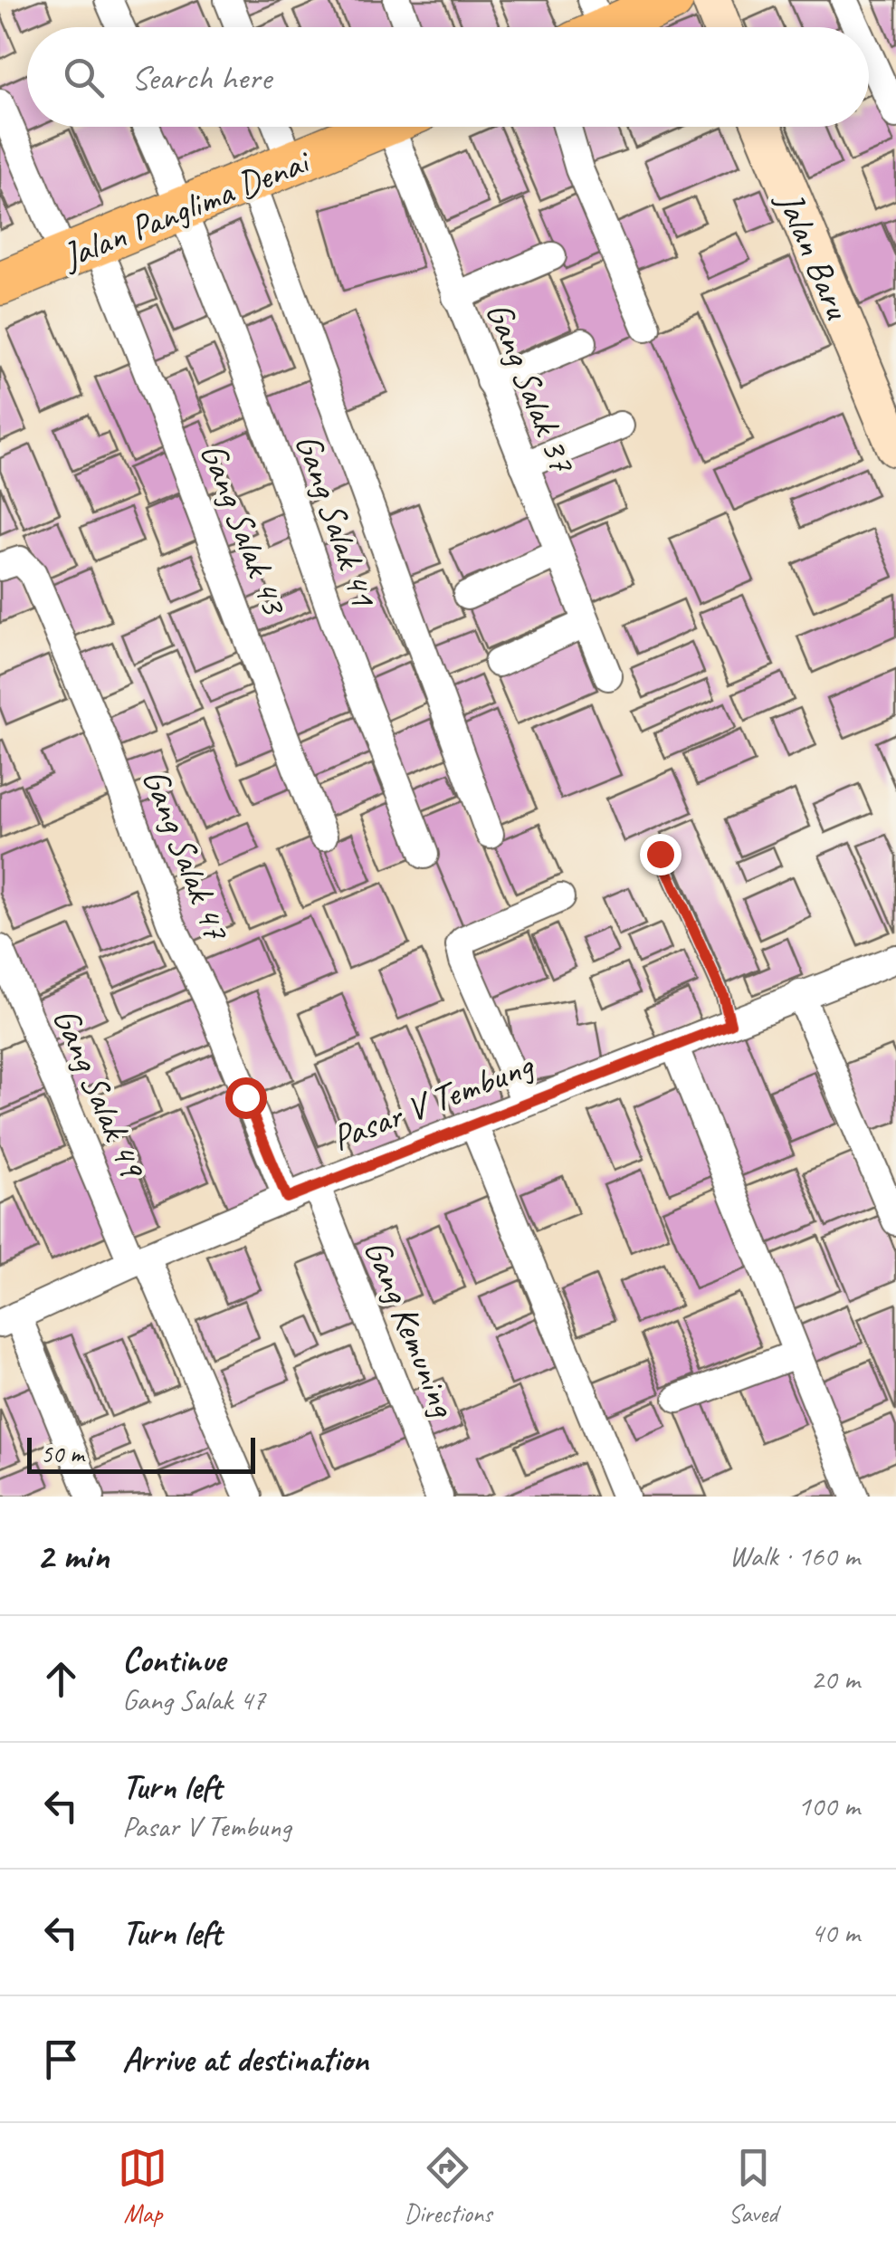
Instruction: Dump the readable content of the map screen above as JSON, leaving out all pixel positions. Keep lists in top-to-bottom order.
{
  "streets": {
    "main road": ["Jalan Panglima Denai", "Jalan Baru"],
    "street": [
      "Gang Salak 37",
      "Gang Salak 41",
      "Gang Salak 43",
      "Gang Salak 47",
      "Gang Salak 49",
      "Pasar V Tembung",
      "Gang Kemuning"
    ]
  },
  "crossings": [
    ["Jalan Panglima Denai", "Gang Salak 41"],
    ["Jalan Panglima Denai", "Gang Salak 43"],
    ["Gang Salak 47", "Pasar V Tembung"],
    ["Gang Salak 49", "Pasar V Tembung"],
    ["Pasar V Tembung", "Gang Kemuning"]
  ],
  "scale_bar": "50 m",
  "page": {
    "search": "Search here",
    "scale": "50 m",
    "heading": ["2 min", "Walk · 160 m"],
    "list": [
      ["Continue", "Gang Salak 47", "20 m"],
      ["Turn left", "Pasar V Tembung", "100 m"],
      ["Turn left", "40 m"],
      "Arrive at destination"
    ],
    "nav": ["Map", "Directions", "Saved"]
  }
}
